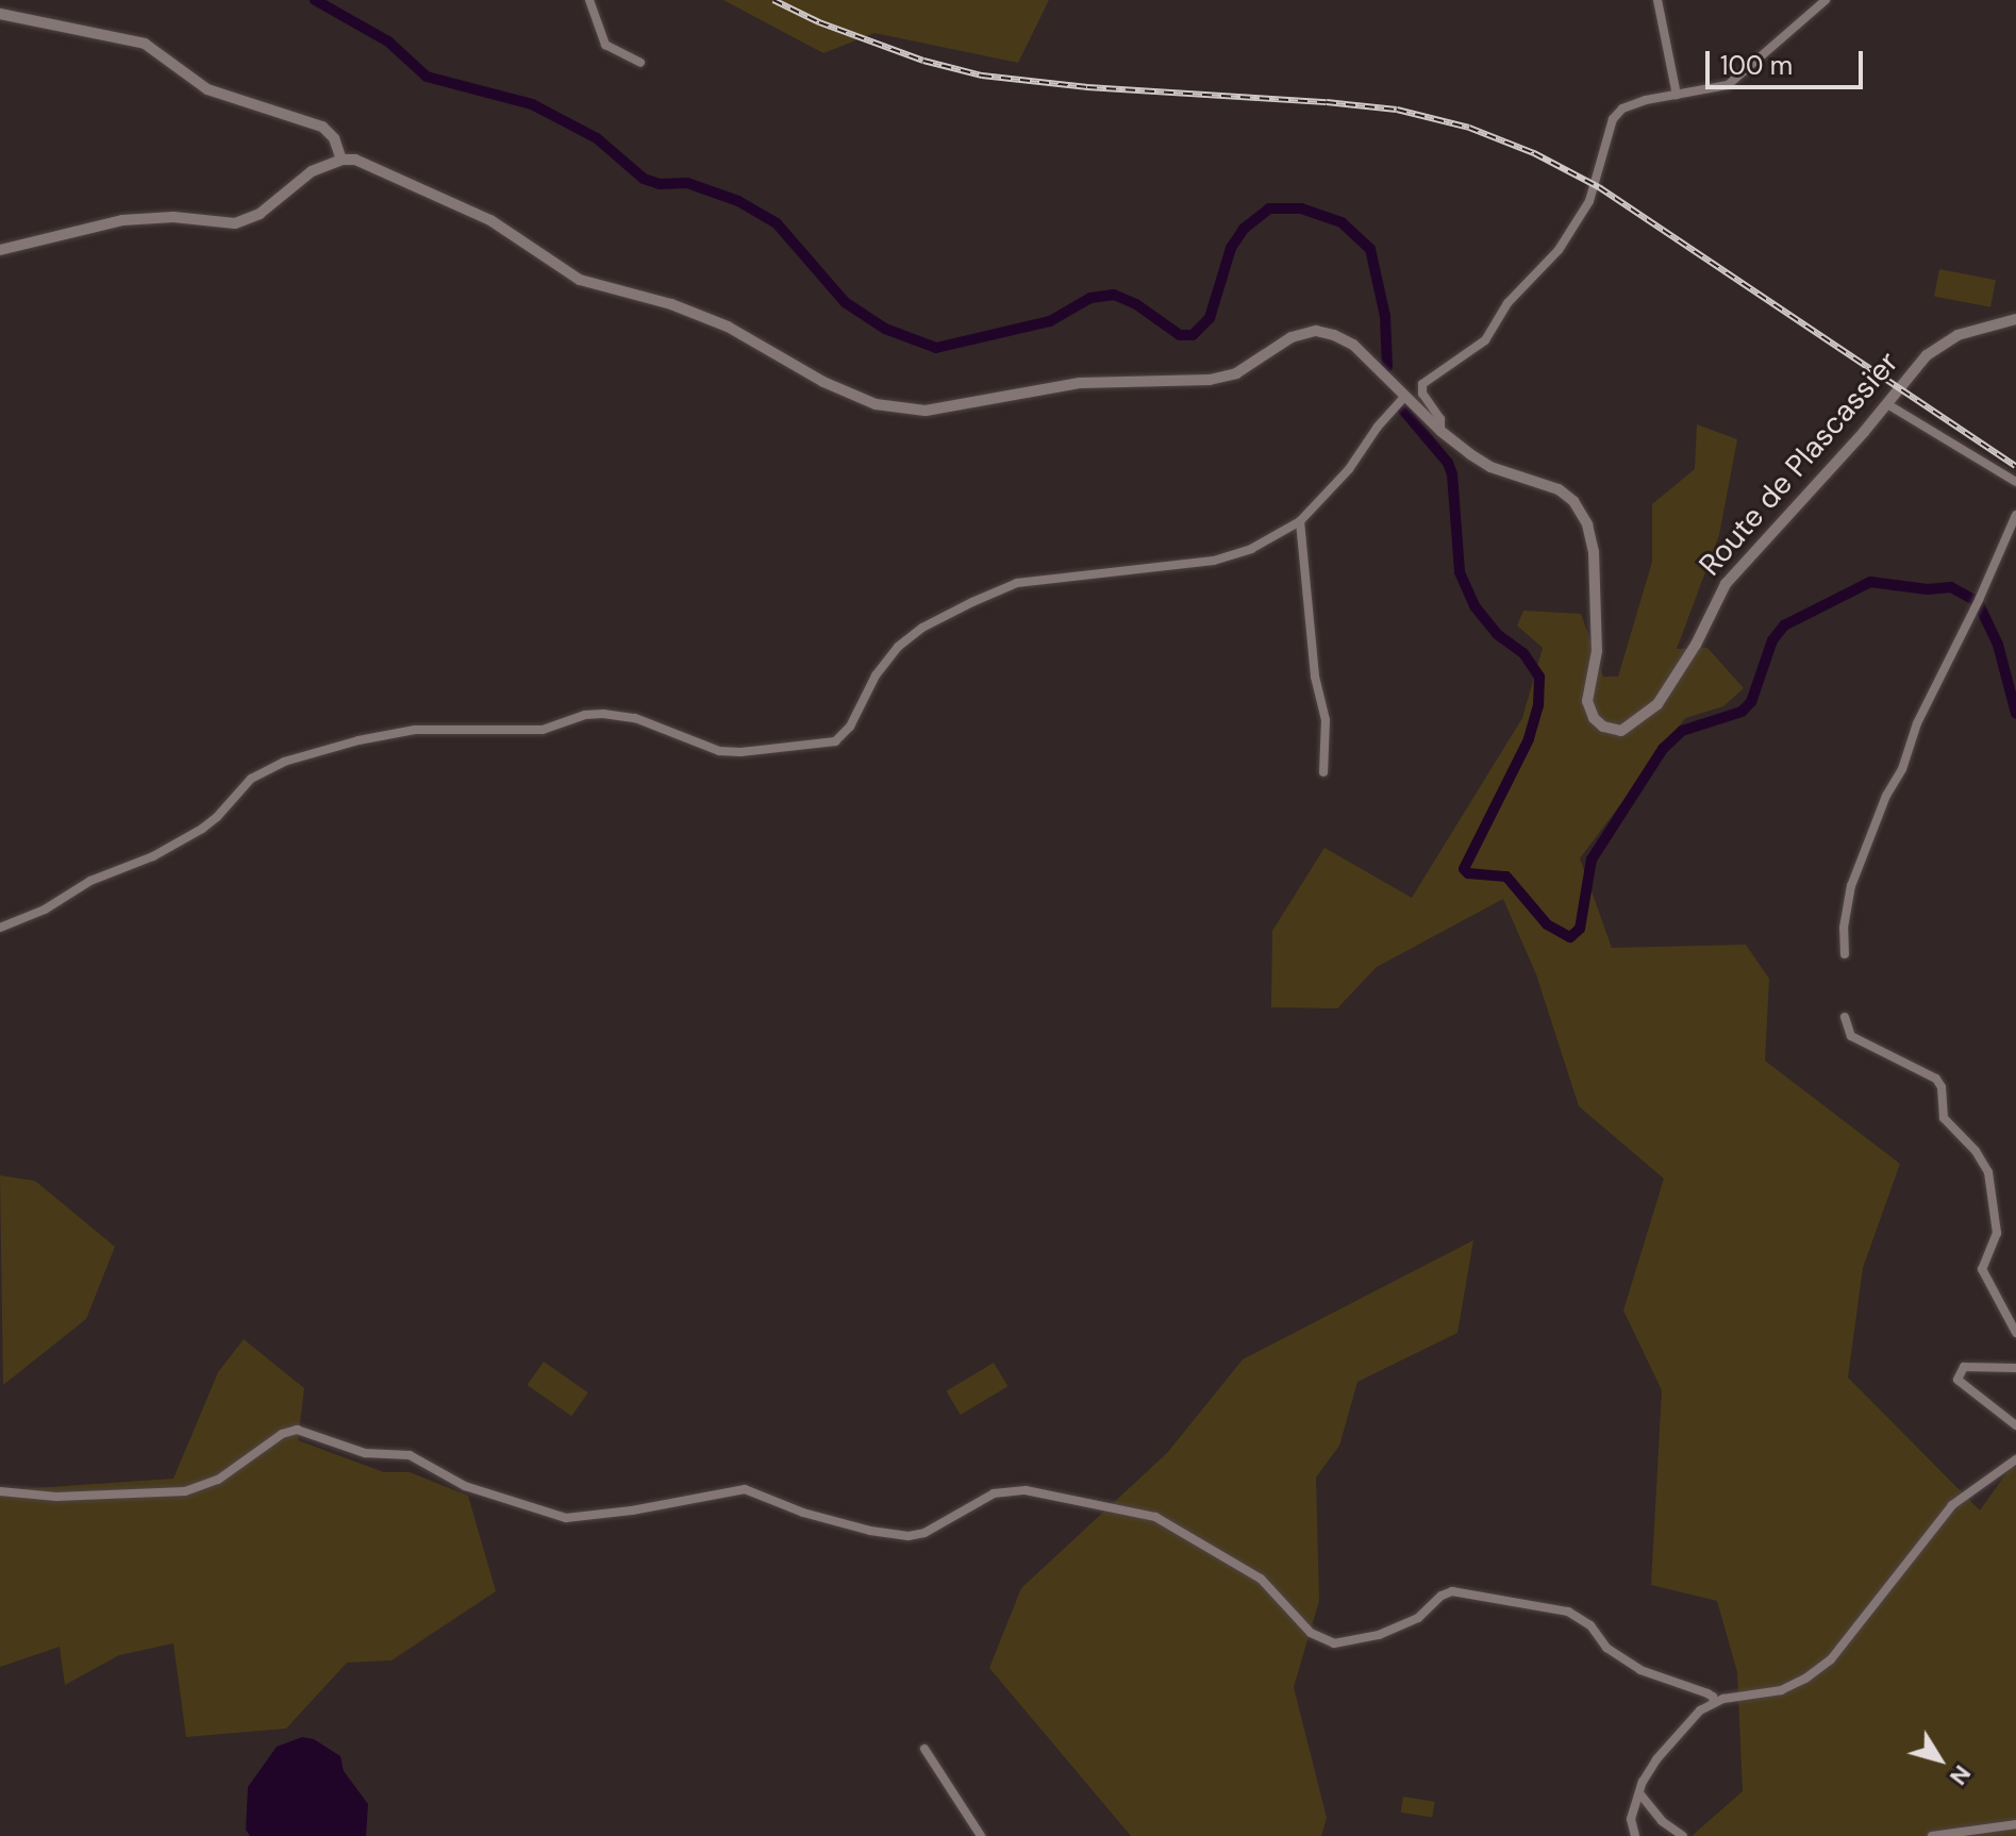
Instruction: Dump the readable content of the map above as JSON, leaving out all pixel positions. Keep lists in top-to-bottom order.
{
  "streets": {
    "street": ["Route de Plascassier"]
  },
  "scale_bar": "100 m",
  "north": "bottom right"
}
